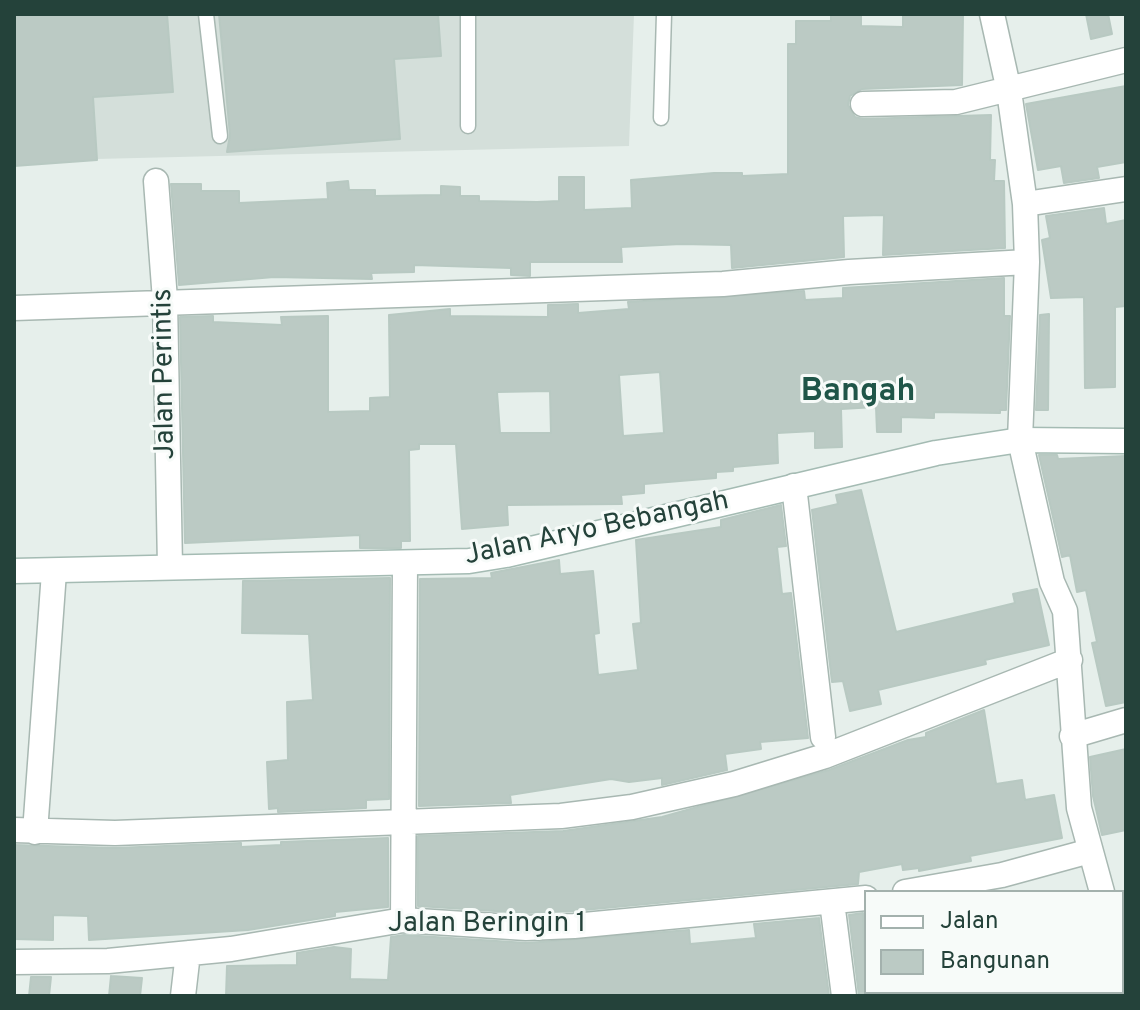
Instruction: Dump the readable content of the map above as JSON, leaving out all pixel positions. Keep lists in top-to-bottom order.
{
  "streets": {
    "street": ["Jalan Perintis", "Jalan Aryo Bebangah", "Jalan Beringin 1"]
  },
  "crossings": [
    ["Jalan Perintis", "Jalan Aryo Bebangah"]
  ],
  "districts": ["Bangah"],
  "legend": ["Jalan", "Bangunan"]
}
